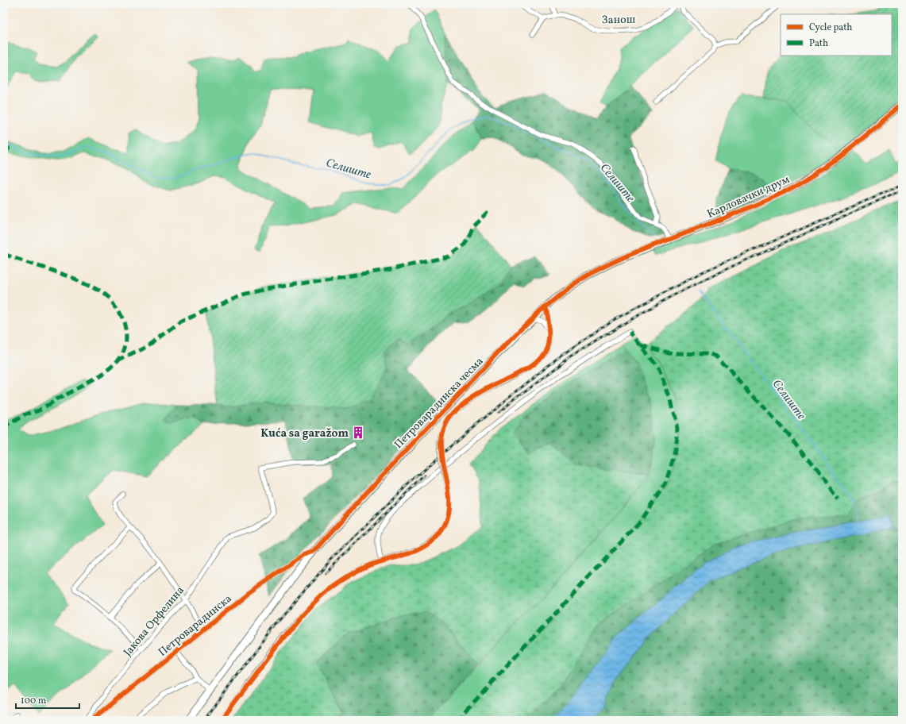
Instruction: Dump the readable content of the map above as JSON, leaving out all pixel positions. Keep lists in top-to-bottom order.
{
  "streets": {
    "main road": ["Карловачки друм", "Петроварадинска чесма"],
    "street": ["Занош", "Јакова Орфелина", "Петроварадинска"]
  },
  "crossings": [
    ["Карловачки друм", "Петроварадинска чесма"],
    ["Петроварадинска чесма", "Петроварадинска"]
  ],
  "water": ["Селиште"],
  "places": {
    "building": ["Kuća sa garažom"]
  },
  "legend": ["Cycle path", "Path"],
  "scale_bar": "100 m"
}
